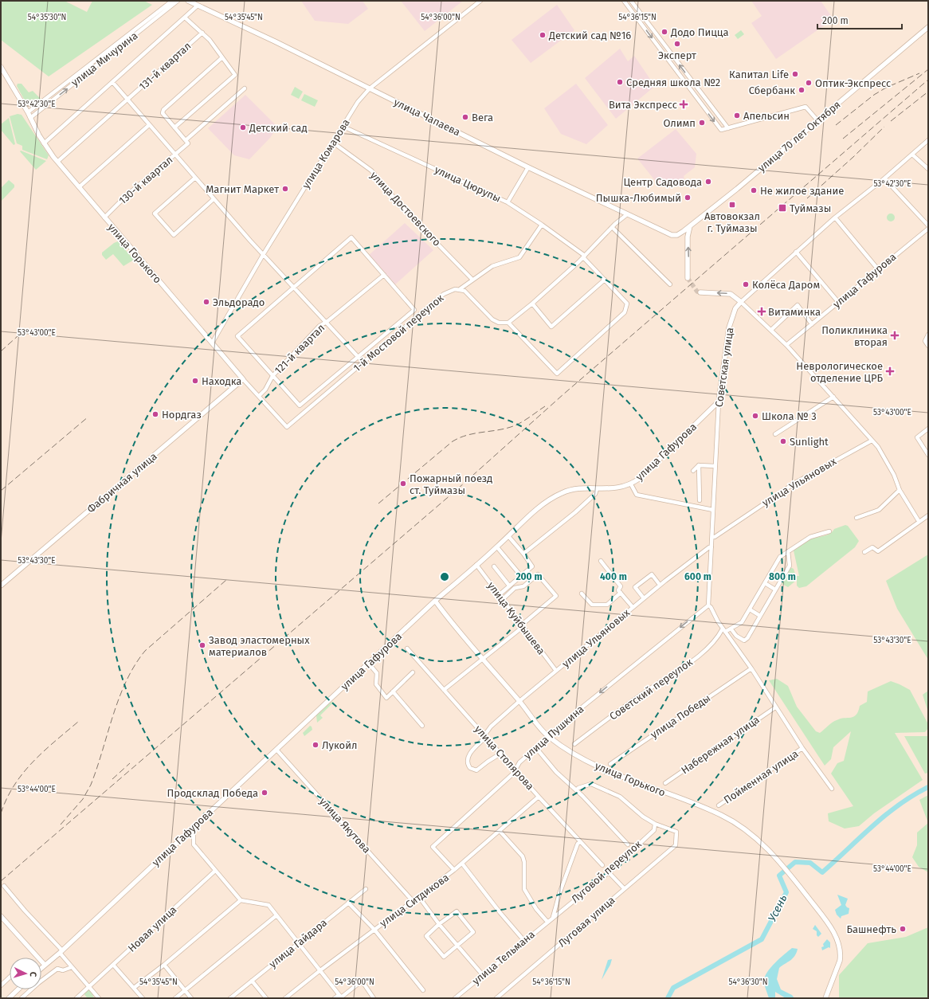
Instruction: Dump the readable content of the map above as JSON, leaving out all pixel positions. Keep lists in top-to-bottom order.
{
  "streets": {
    "main road": [
      "улица Чапаева",
      "улица 70 лет Октября",
      "улица Горького",
      "улица Гафурова",
      "Советская улица",
      "Фабричная улица"
    ],
    "street": [
      "улица Мичурина",
      "131-й квартал",
      "улица Комарова",
      "130-й квартал",
      "улица Цюрупы",
      "улица Достоевского",
      "1-й Мостовой переулок",
      "121-й квартал",
      "улица Ульяновых",
      "улица Куйбышева",
      "Советский переулок",
      "улица Победы",
      "улица Пушкина",
      "Набережная улица",
      "улица Столярова",
      "Пойменная улица",
      "улица Якутова",
      "Луговой переулок",
      "улица Ситдикова",
      "Луговая улица",
      "Новая улица",
      "улица Гайдара",
      "улица Тельмана"
    ]
  },
  "crossings": [
    ["улица Мичурина", "улица Горького"],
    ["улица Чапаева", "улица 70 лет Октября"],
    ["улица Чапаева", "улица Комарова"],
    ["улица Комарова", "улица Цюрупы"],
    ["улица Комарова", "улица Достоевского"],
    ["улица Комарова", "улица Горького"],
    ["130-й квартал", "улица Горького"],
    ["улица Горького", "улица Гафурова"],
    ["улица Горького", "1-й Мостовой переулок"],
    ["улица Горького", "улица Ульяновых"],
    ["улица Горького", "Фабричная улица"],
    ["улица Горького", "улица Пушкина"],
    ["улица Гафурова", "Советская улица"],
    ["улица Гафурова", "улица Куйбышева"],
    ["улица Гафурова", "улица Якутова"],
    ["Советская улица", "улица Ульяновых"],
    ["Советская улица", "улица Пушкина"],
    ["улица Ульяновых", "улица Куйбышева"],
    ["улица Ульяновых", "улица Столярова"],
    ["улица Пушкина", "улица Столярова"],
    ["улица Пушкина", "улица Ситдикова"],
    ["улица Столярова", "улица Ситдикова"],
    ["улица Якутова", "улица Ситдикова"],
    ["Луговой переулок", "Луговая улица"],
    ["Луговой переулок", "улица Тельмана"]
  ],
  "one_way": ["улица Пушкина"],
  "water": ["Усень"],
  "places": {
    "other": [
      "Додо Пицца",
      "Детский сад №16",
      "Эксперт",
      "Капитал Life",
      "Средняя школа №2",
      "Оптик-Экспресс",
      "Сбербанк",
      "Апельсин",
      "Вега",
      "Олимп",
      "Детский сад",
      "Центр Садовода",
      "Магнит Маркет",
      "Не жилое здание",
      "Пышка-Любимый",
      "Колёса Даром",
      "Эльдорадо",
      "Находка",
      "Нордгаз",
      "Школа № 3",
      "Sunlight",
      "Пожарный поезд ст. Туймазы",
      "Завод эластомерных материалов",
      "Лукойл",
      "Продсклад Победа",
      "Башнефть"
    ],
    "health": [
      "Вита Экспресс",
      "Витаминка",
      "Поликлиника вторая",
      "Неврологическое отделение ЦРБ"
    ],
    "transit": ["Автовокзал г. Туймазы", "Туймазы"]
  },
  "scale_bar": "200 m",
  "north": "right",
  "coordinates": [
    "54°35'45\"N",
    "54°36'00\"N",
    "54°36'15\"N",
    "54°35'30\"N",
    "53°42'30\"E",
    "53°43'00\"E",
    "53°43'30\"E",
    "53°44'00\"E",
    "54°36'30\"N"
  ],
  "rings": [
    "200 m",
    "400 m",
    "600 m",
    "800 m"
  ]
}
